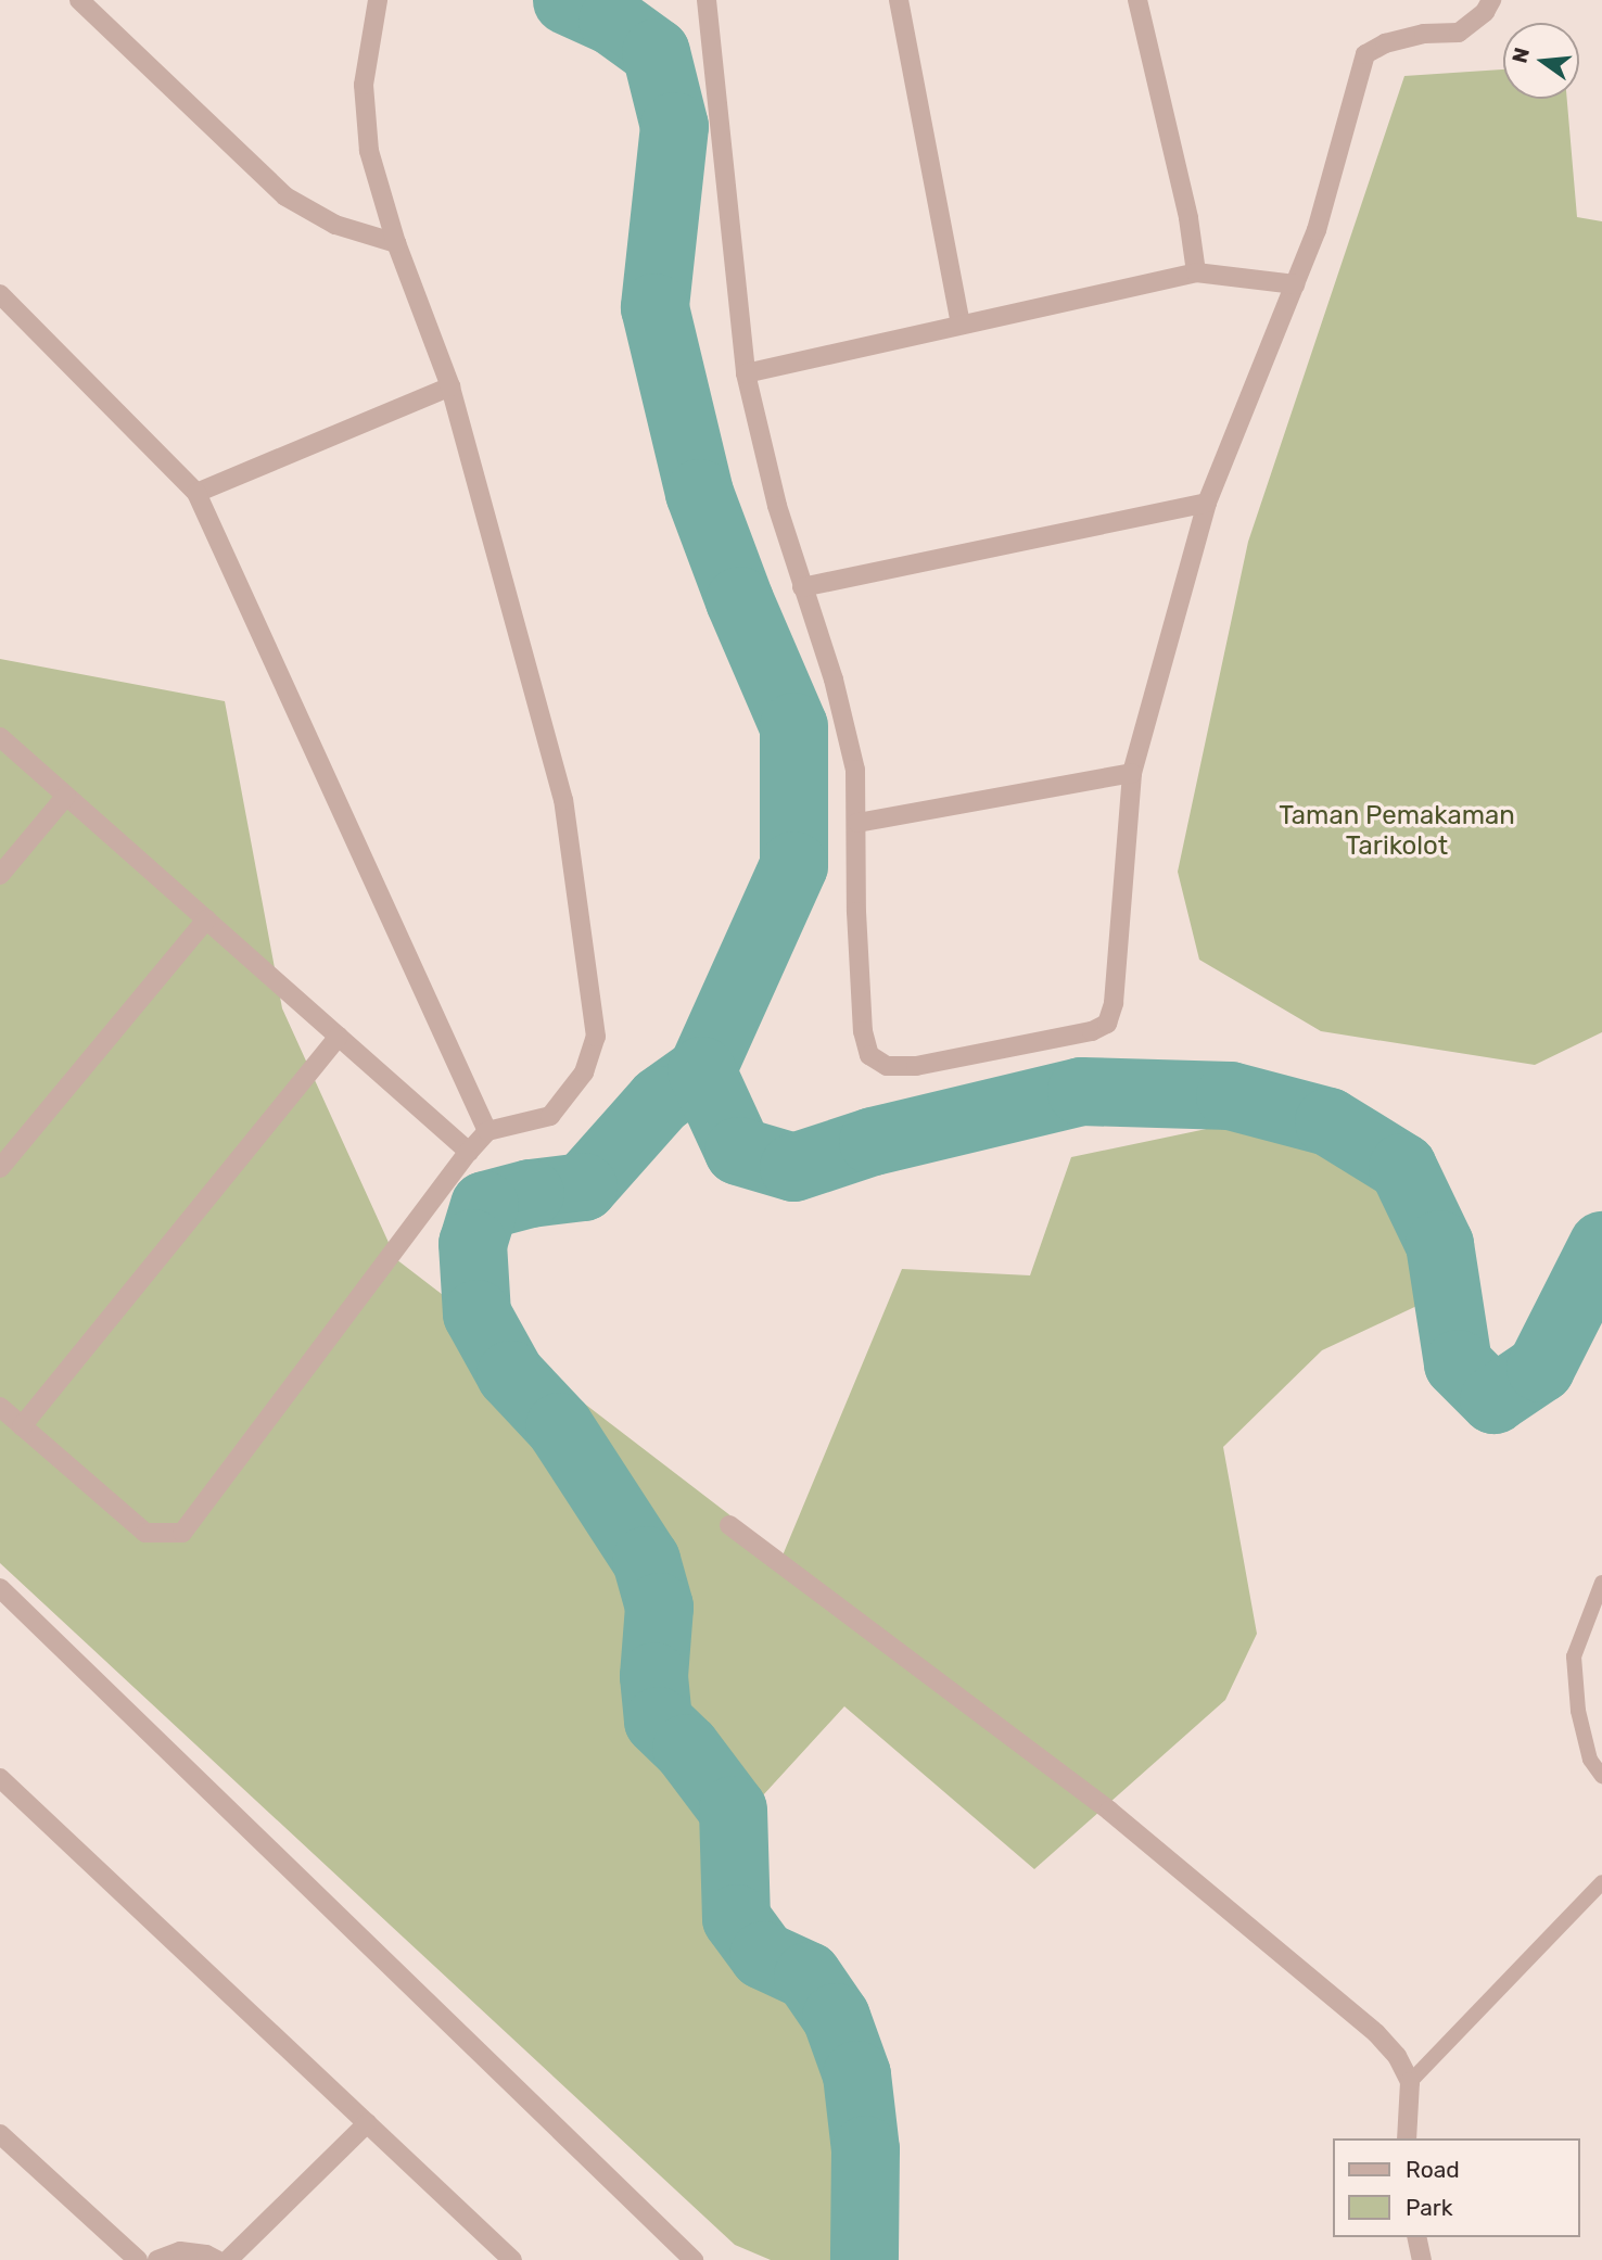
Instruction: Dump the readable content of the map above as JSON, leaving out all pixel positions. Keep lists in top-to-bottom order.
{
  "parks": ["Taman Pemakaman Tarikolot"],
  "legend": ["Road", "Park"],
  "north": "left"
}
